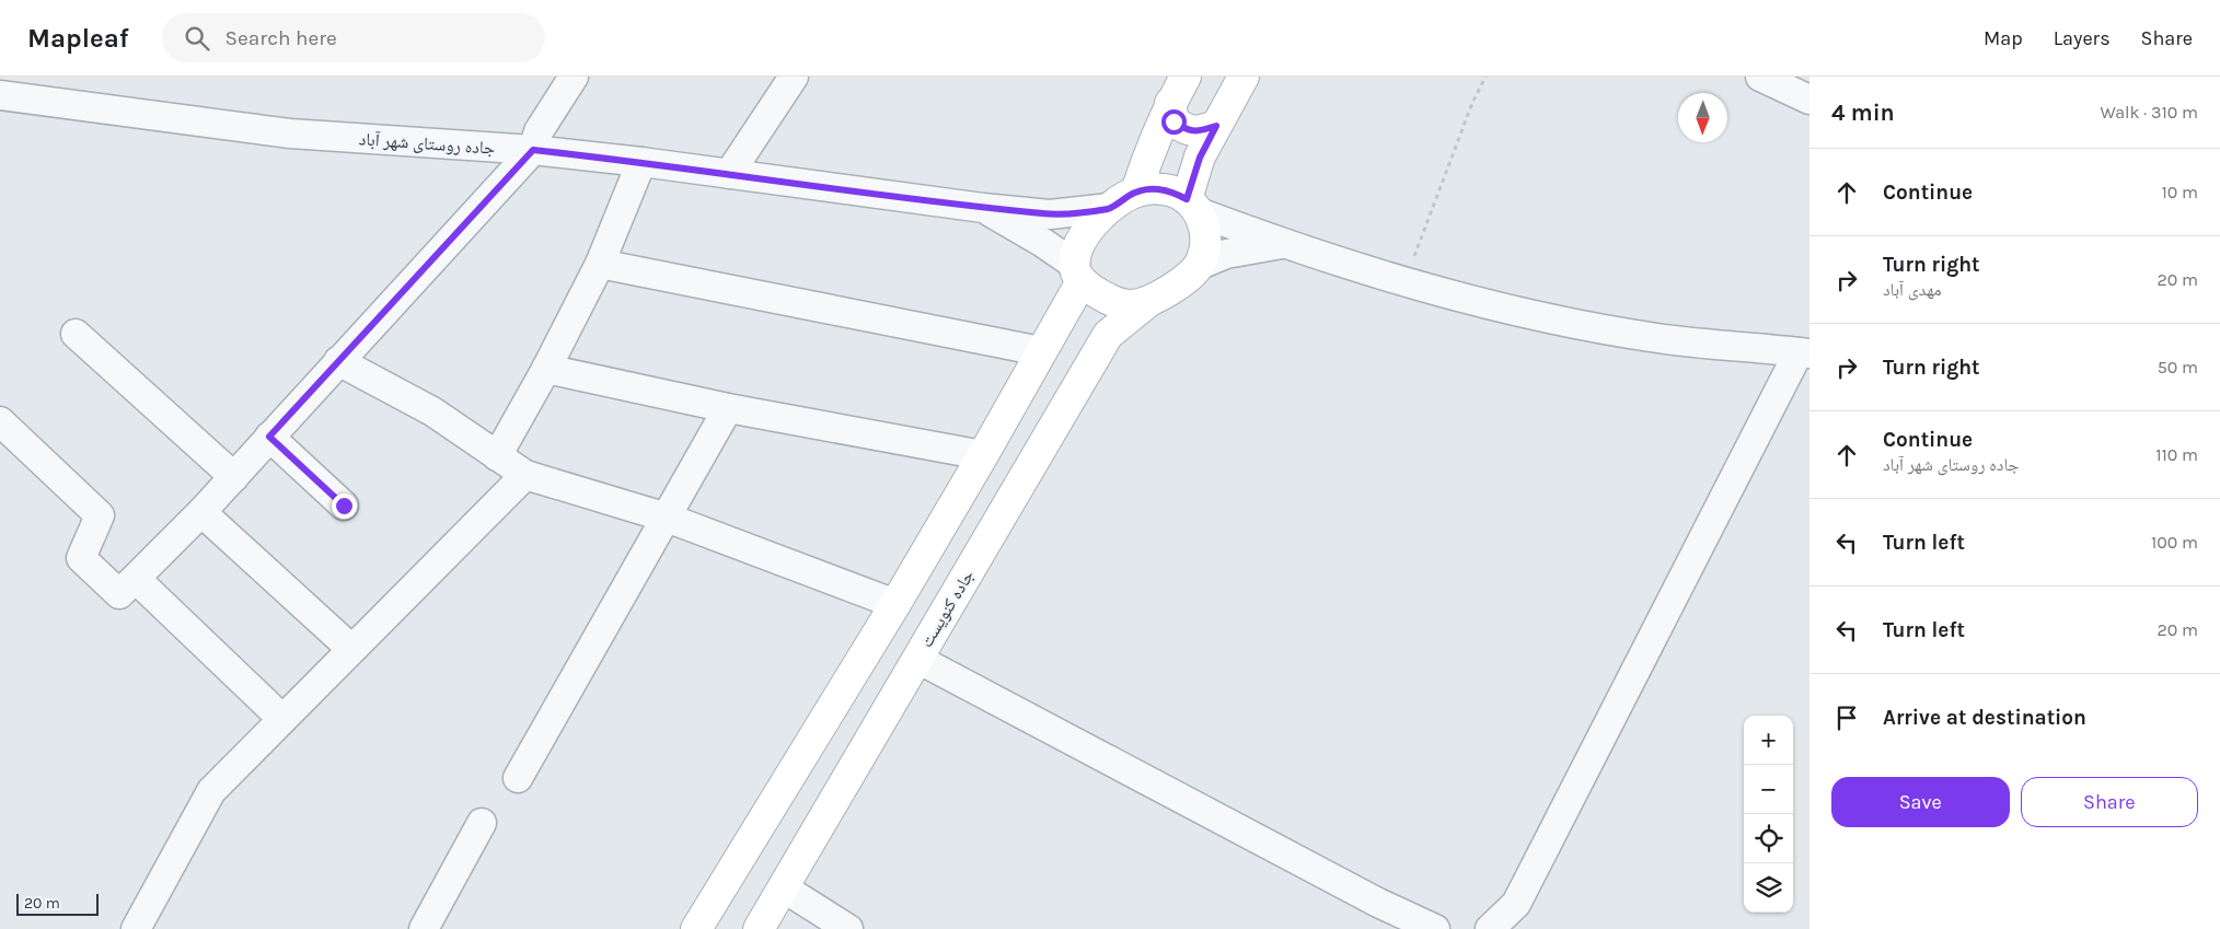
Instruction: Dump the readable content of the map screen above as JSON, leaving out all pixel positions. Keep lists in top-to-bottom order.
{
  "streets": {
    "street": ["جاده روستای شهر آباد", "جاده کنویست"]
  },
  "crossings": [
    ["جاده روستای شهر آباد", "جاده کنویست"]
  ],
  "scale_bar": "20 m",
  "north": "bottom",
  "page": {
    "header": "Mapleaf",
    "search": "Search here",
    "nav": ["Map", "Layers", "Share"],
    "heading": ["4 min", "Walk · 310 m"],
    "list": [
      ["Continue", "10 m"],
      ["Turn right", "مهدی آباد", "20 m"],
      ["Turn right", "50 m"],
      ["Continue", "جاده روستای شهر آباد", "110 m"],
      ["Turn left", "100 m"],
      ["Turn left", "20 m"],
      "Arrive at destination"
    ],
    "map_buttons": ["+", "−"],
    "buttons": ["Save", "Share"],
    "scale": "20 m"
  }
}
